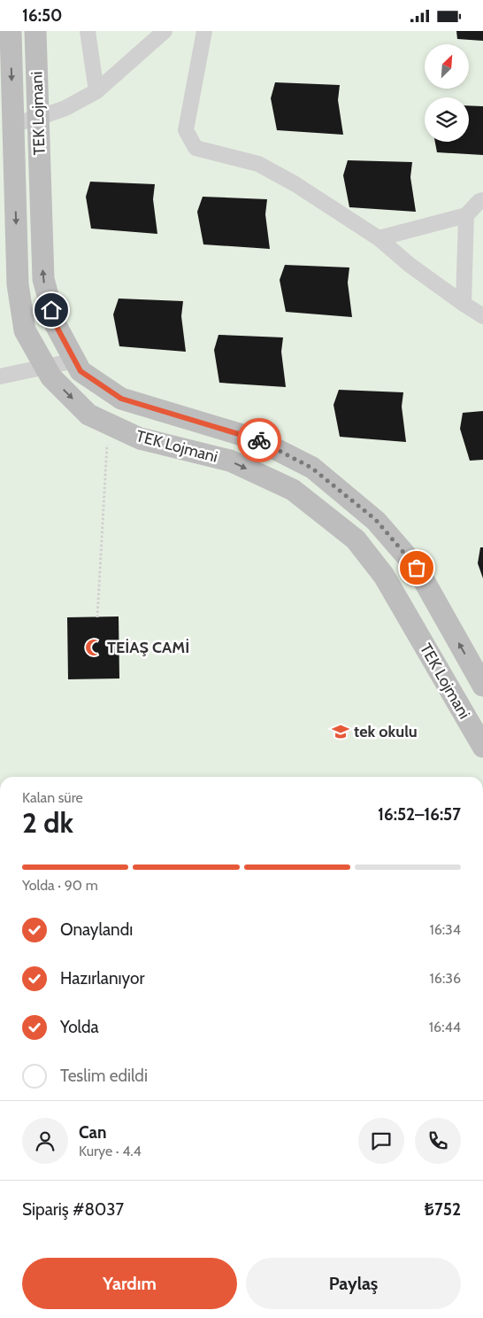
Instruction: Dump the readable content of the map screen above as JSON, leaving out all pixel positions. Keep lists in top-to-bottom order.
{
  "streets": {
    "street": ["TEK Lojmani"]
  },
  "places": {
    "mosque": ["TEİAŞ CAMİ"],
    "school or university": ["tek okulu"]
  },
  "north": "top right",
  "page": {
    "status": "16:50",
    "heading": ["2 dk", "Kalan süre", "16:52–16:57"],
    "panel": [
      "Can",
      "Kurye · 4.4",
      "Sipariş #8037",
      "₺752"
    ],
    "bar": "Yolda · 90 m",
    "list": [
      ["Onaylandı", "16:34"],
      ["Hazırlanıyor", "16:36"],
      ["Yolda", "16:44"],
      "Teslim edildi"
    ],
    "buttons": ["Yardım", "Paylaş"]
  }
}
